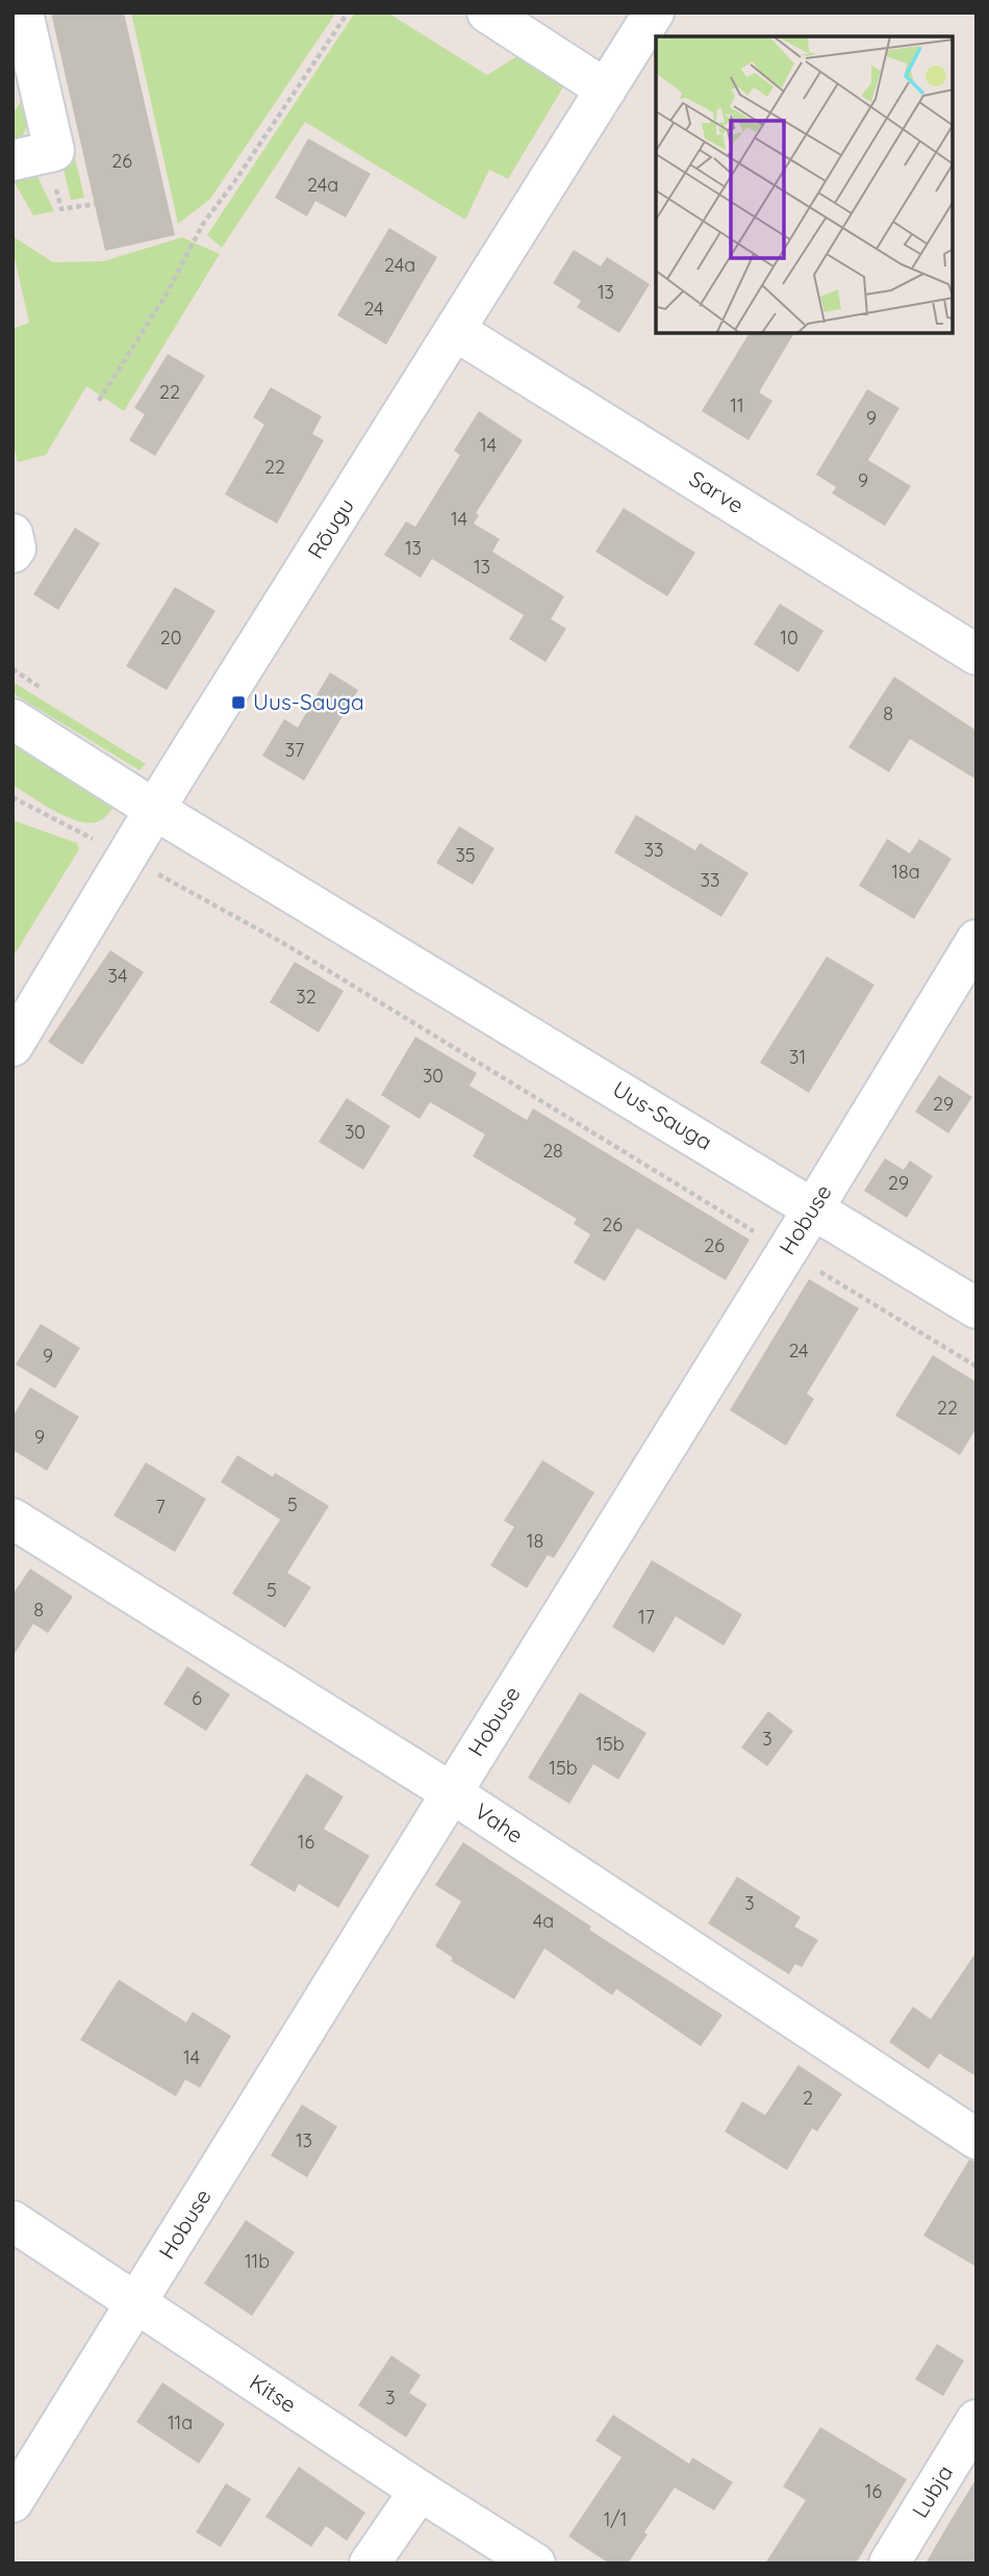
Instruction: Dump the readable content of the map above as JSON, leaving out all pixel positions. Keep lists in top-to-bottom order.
{
  "streets": {
    "street": [
      "Sarve",
      "Rõugu",
      "Uus-Sauga",
      "Hobuse",
      "Vahe",
      "Kitse",
      "Lubja"
    ]
  },
  "crossings": [
    ["Sarve", "Rõugu"],
    ["Rõugu", "Uus-Sauga"],
    ["Uus-Sauga", "Hobuse"],
    ["Hobuse", "Vahe"],
    ["Hobuse", "Kitse"]
  ],
  "places": {
    "transit": ["Uus-Sauga"]
  },
  "house_numbers": [
    "26",
    "24a",
    "24a",
    "13",
    "24",
    "22",
    "11",
    "9",
    "14",
    "22",
    "9",
    "14",
    "13",
    "13",
    "20",
    "10",
    "8",
    "37",
    "33",
    "35",
    "18a",
    "33",
    "34",
    "32",
    "31",
    "30",
    "29",
    "30",
    "28",
    "29",
    "26",
    "26",
    "24",
    "9",
    "22",
    "9",
    "5",
    "7",
    "18",
    "5",
    "8",
    "17",
    "6",
    "3",
    "15b",
    "15b",
    "16",
    "3",
    "4a",
    "14",
    "2",
    "13",
    "11b",
    "3",
    "11a",
    "16",
    "1/1"
  ]
}
